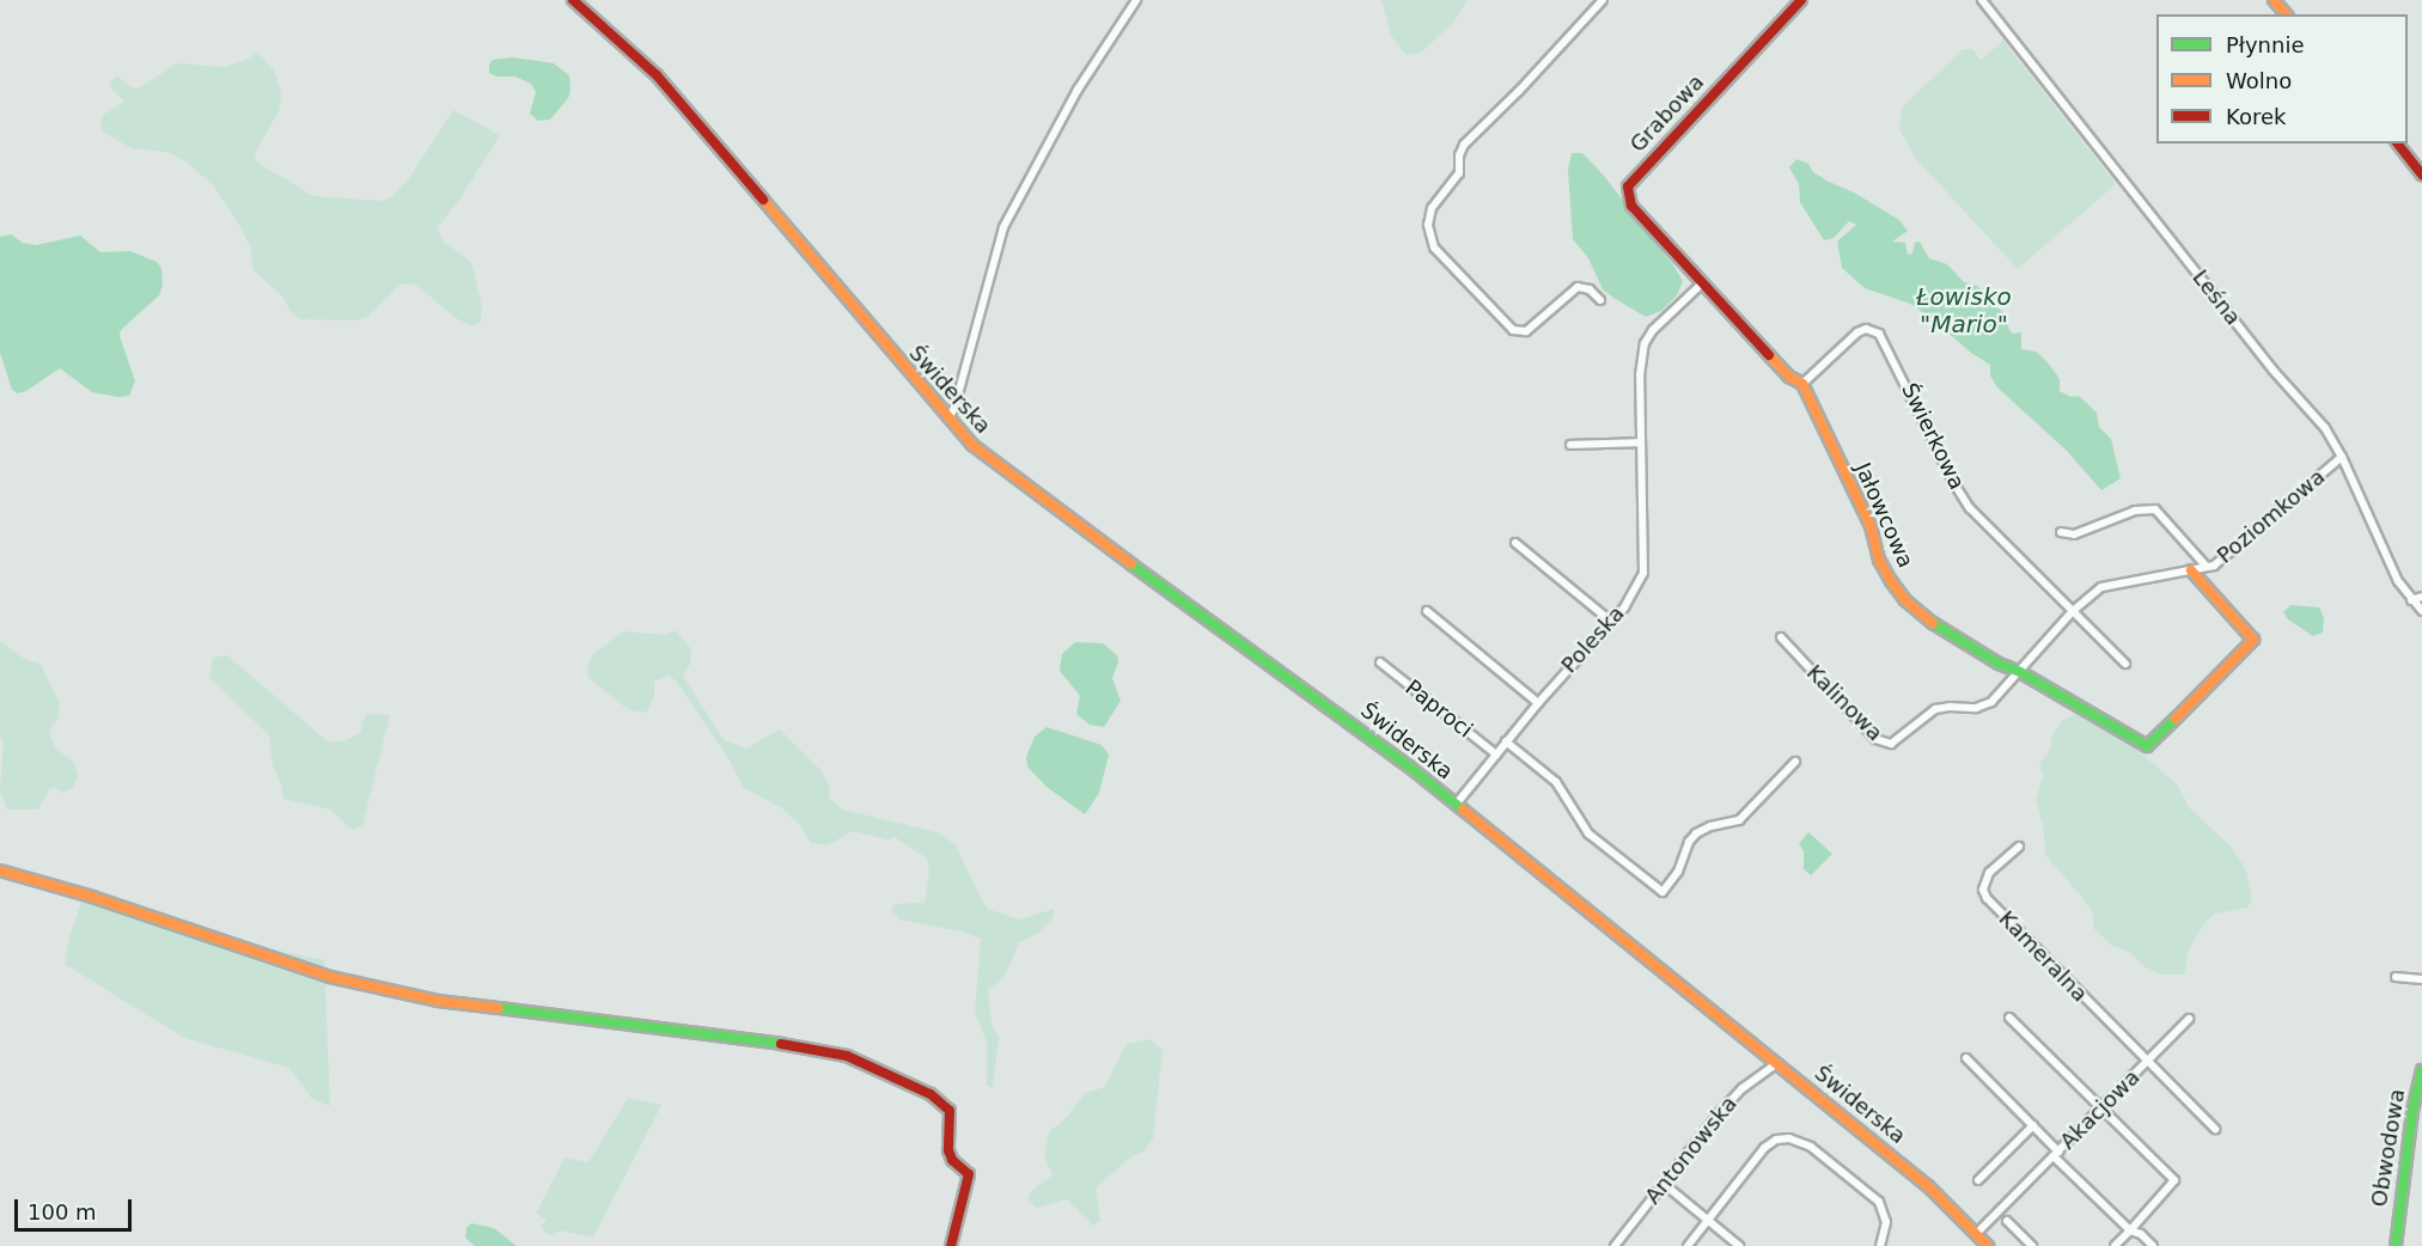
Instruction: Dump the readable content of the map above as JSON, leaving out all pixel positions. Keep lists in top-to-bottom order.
{
  "streets": {
    "street": [
      "Grabowa",
      "Leśna",
      "Świderska",
      "Świerkowa",
      "Jałowcowa",
      "Poziomkowa",
      "Poleska",
      "Kalinowa",
      "Paproci",
      "Kameralna",
      "Akacjowa",
      "Obwodowa",
      "Antonowska"
    ]
  },
  "crossings": [
    ["Grabowa", "Jałowcowa"],
    ["Leśna", "Poziomkowa"],
    ["Świderska", "Poleska"],
    ["Świderska", "Akacjowa"],
    ["Świderska", "Antonowska"],
    ["Świerkowa", "Jałowcowa"],
    ["Świerkowa", "Poziomkowa"],
    ["Jałowcowa", "Poziomkowa"],
    ["Jałowcowa", "Poleska"],
    ["Jałowcowa", "Kalinowa"],
    ["Poziomkowa", "Kalinowa"],
    ["Poleska", "Paproci"],
    ["Kameralna", "Akacjowa"]
  ],
  "water": ["Łowisko \"Mario\""],
  "legend": ["Płynnie", "Wolno", "Korek"],
  "scale_bar": "100 m"
}
